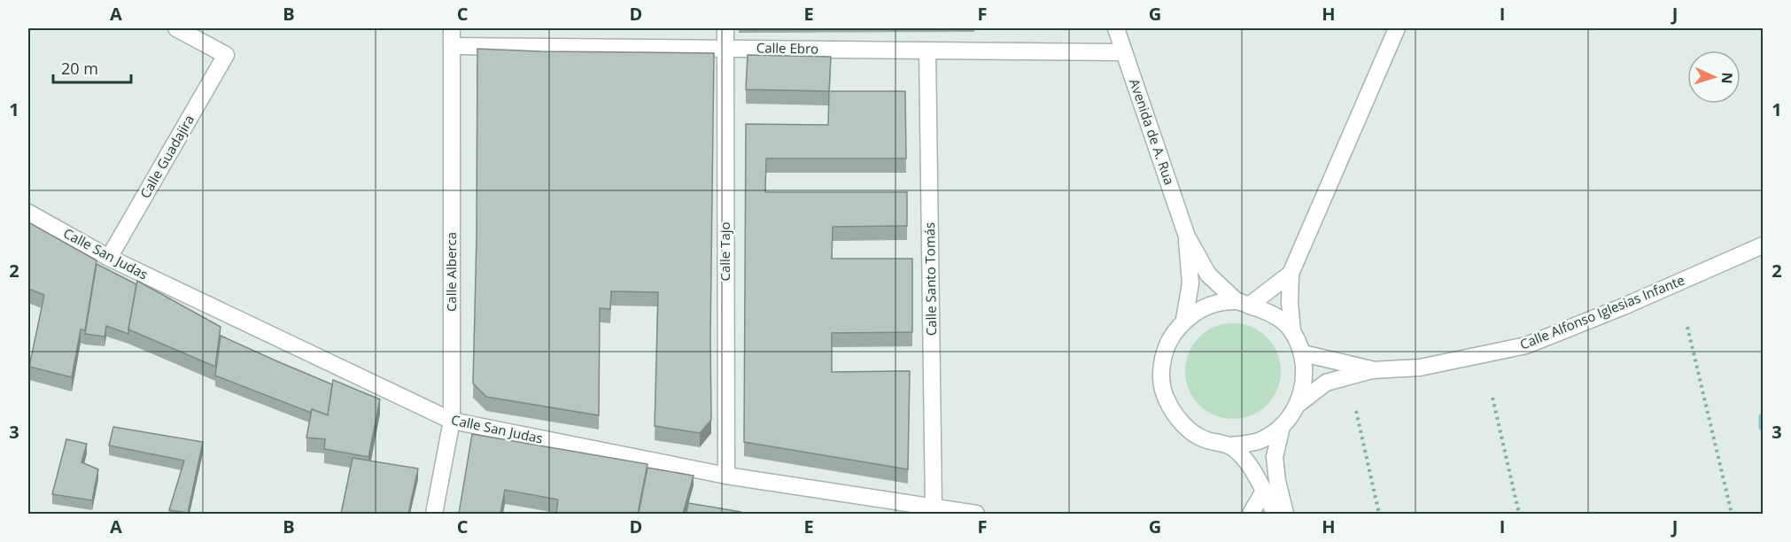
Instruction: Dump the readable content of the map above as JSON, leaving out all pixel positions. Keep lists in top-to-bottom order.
{
  "streets": {
    "street": [
      "Calle Ebro",
      "Avenida de A. Rua",
      "Calle Guadajira",
      "Calle Tajo",
      "Calle San Judas",
      "Calle Alberca",
      "Calle Santo Tomás",
      "Calle Alfonso Iglesias Infante"
    ]
  },
  "crossings": [
    ["Calle Ebro", "Avenida de A. Rua"],
    ["Calle Ebro", "Calle Tajo"],
    ["Calle Ebro", "Calle Alberca"],
    ["Calle Ebro", "Calle Santo Tomás"],
    ["Avenida de A. Rua", "Calle Alfonso Iglesias Infante"],
    ["Calle Guadajira", "Calle San Judas"],
    ["Calle Tajo", "Calle San Judas"],
    ["Calle San Judas", "Calle Alberca"],
    ["Calle San Judas", "Calle Santo Tomás"]
  ],
  "scale_bar": "20 m",
  "north": "right",
  "grid": {
    "columns": [
      "A",
      "B",
      "C",
      "D",
      "E",
      "F",
      "G",
      "H",
      "I",
      "J"
    ],
    "rows": ["1", "2", "3"]
  }
}
